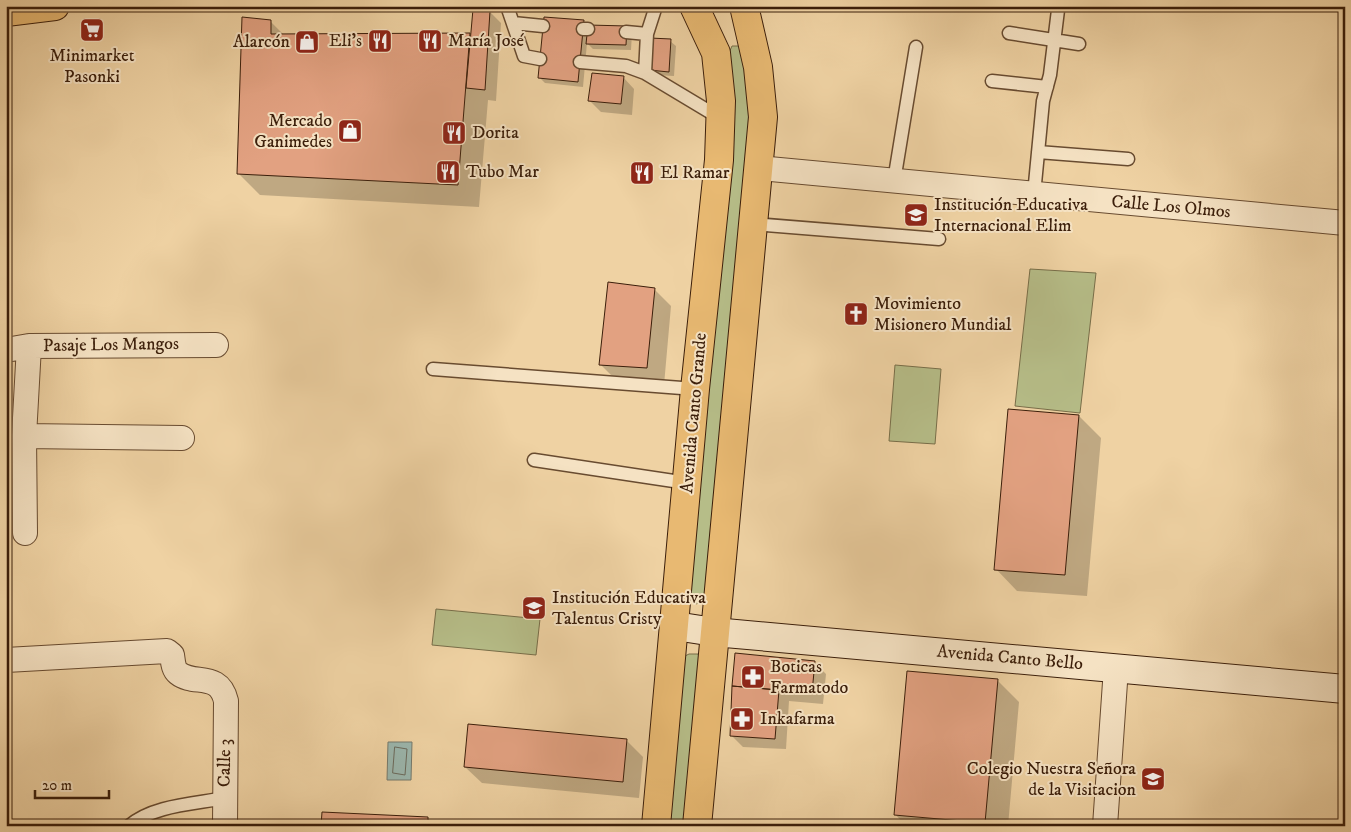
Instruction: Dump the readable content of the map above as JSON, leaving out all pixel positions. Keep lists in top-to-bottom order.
{
  "streets": {
    "main road": ["Avenida Canto Grande"],
    "street": [
      "Calle Los Olmos",
      "Pasaje Los Mangos",
      "Avenida Canto Bello",
      "Calle 3"
    ]
  },
  "crossings": [
    ["Avenida Canto Grande", "Avenida Canto Bello"]
  ],
  "places": {
    "supermarket": ["Minimarket Pasonki"],
    "restaurant": [
      "Eli's",
      "María José",
      "Dorita",
      "Tubo Mar",
      "El Ramar"
    ],
    "shop": ["Alarcón", "Mercado Ganimedes"],
    "school or university": ["Institución Educativa Internacional Elim", "Institución Educativa Talentus Cristy", "Colegio Nuestra Señora de la Visitacion"],
    "church": ["Movimiento Misionero Mundial"],
    "pharmacy": ["Boticas Farmatodo", "Inkafarma"]
  },
  "scale_bar": "20 m"
}
